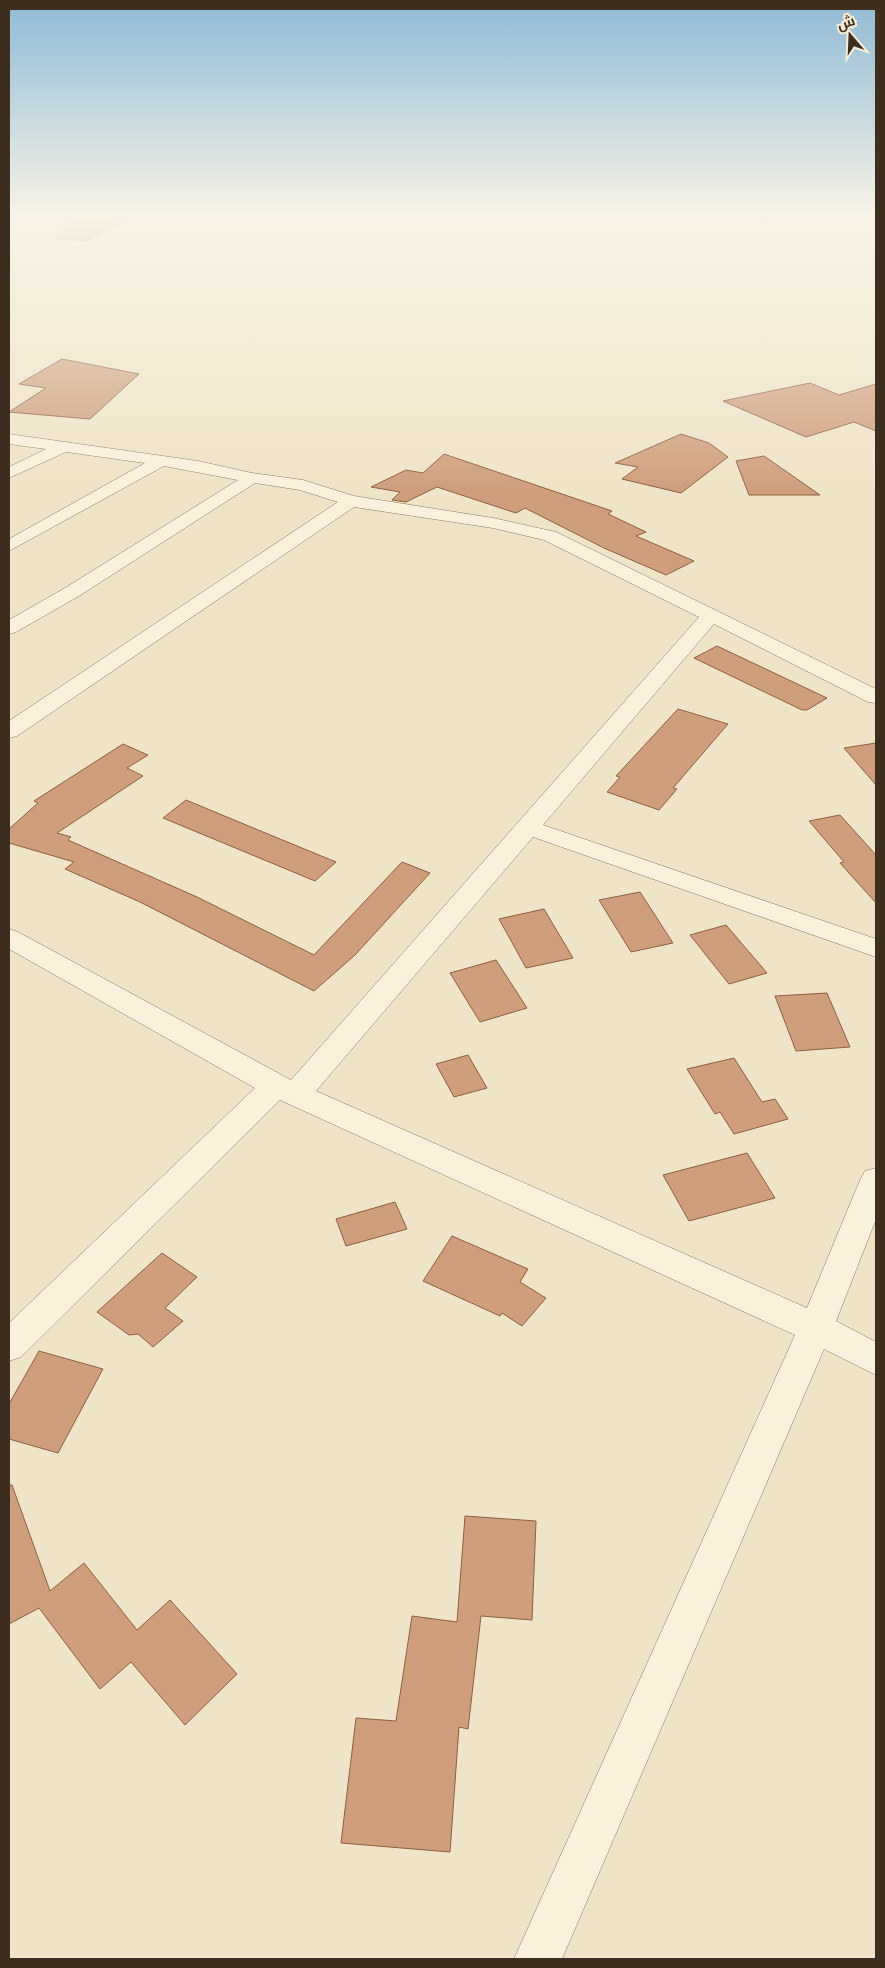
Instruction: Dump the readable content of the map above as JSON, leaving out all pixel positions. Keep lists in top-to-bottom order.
{
  "north": "top"
}
